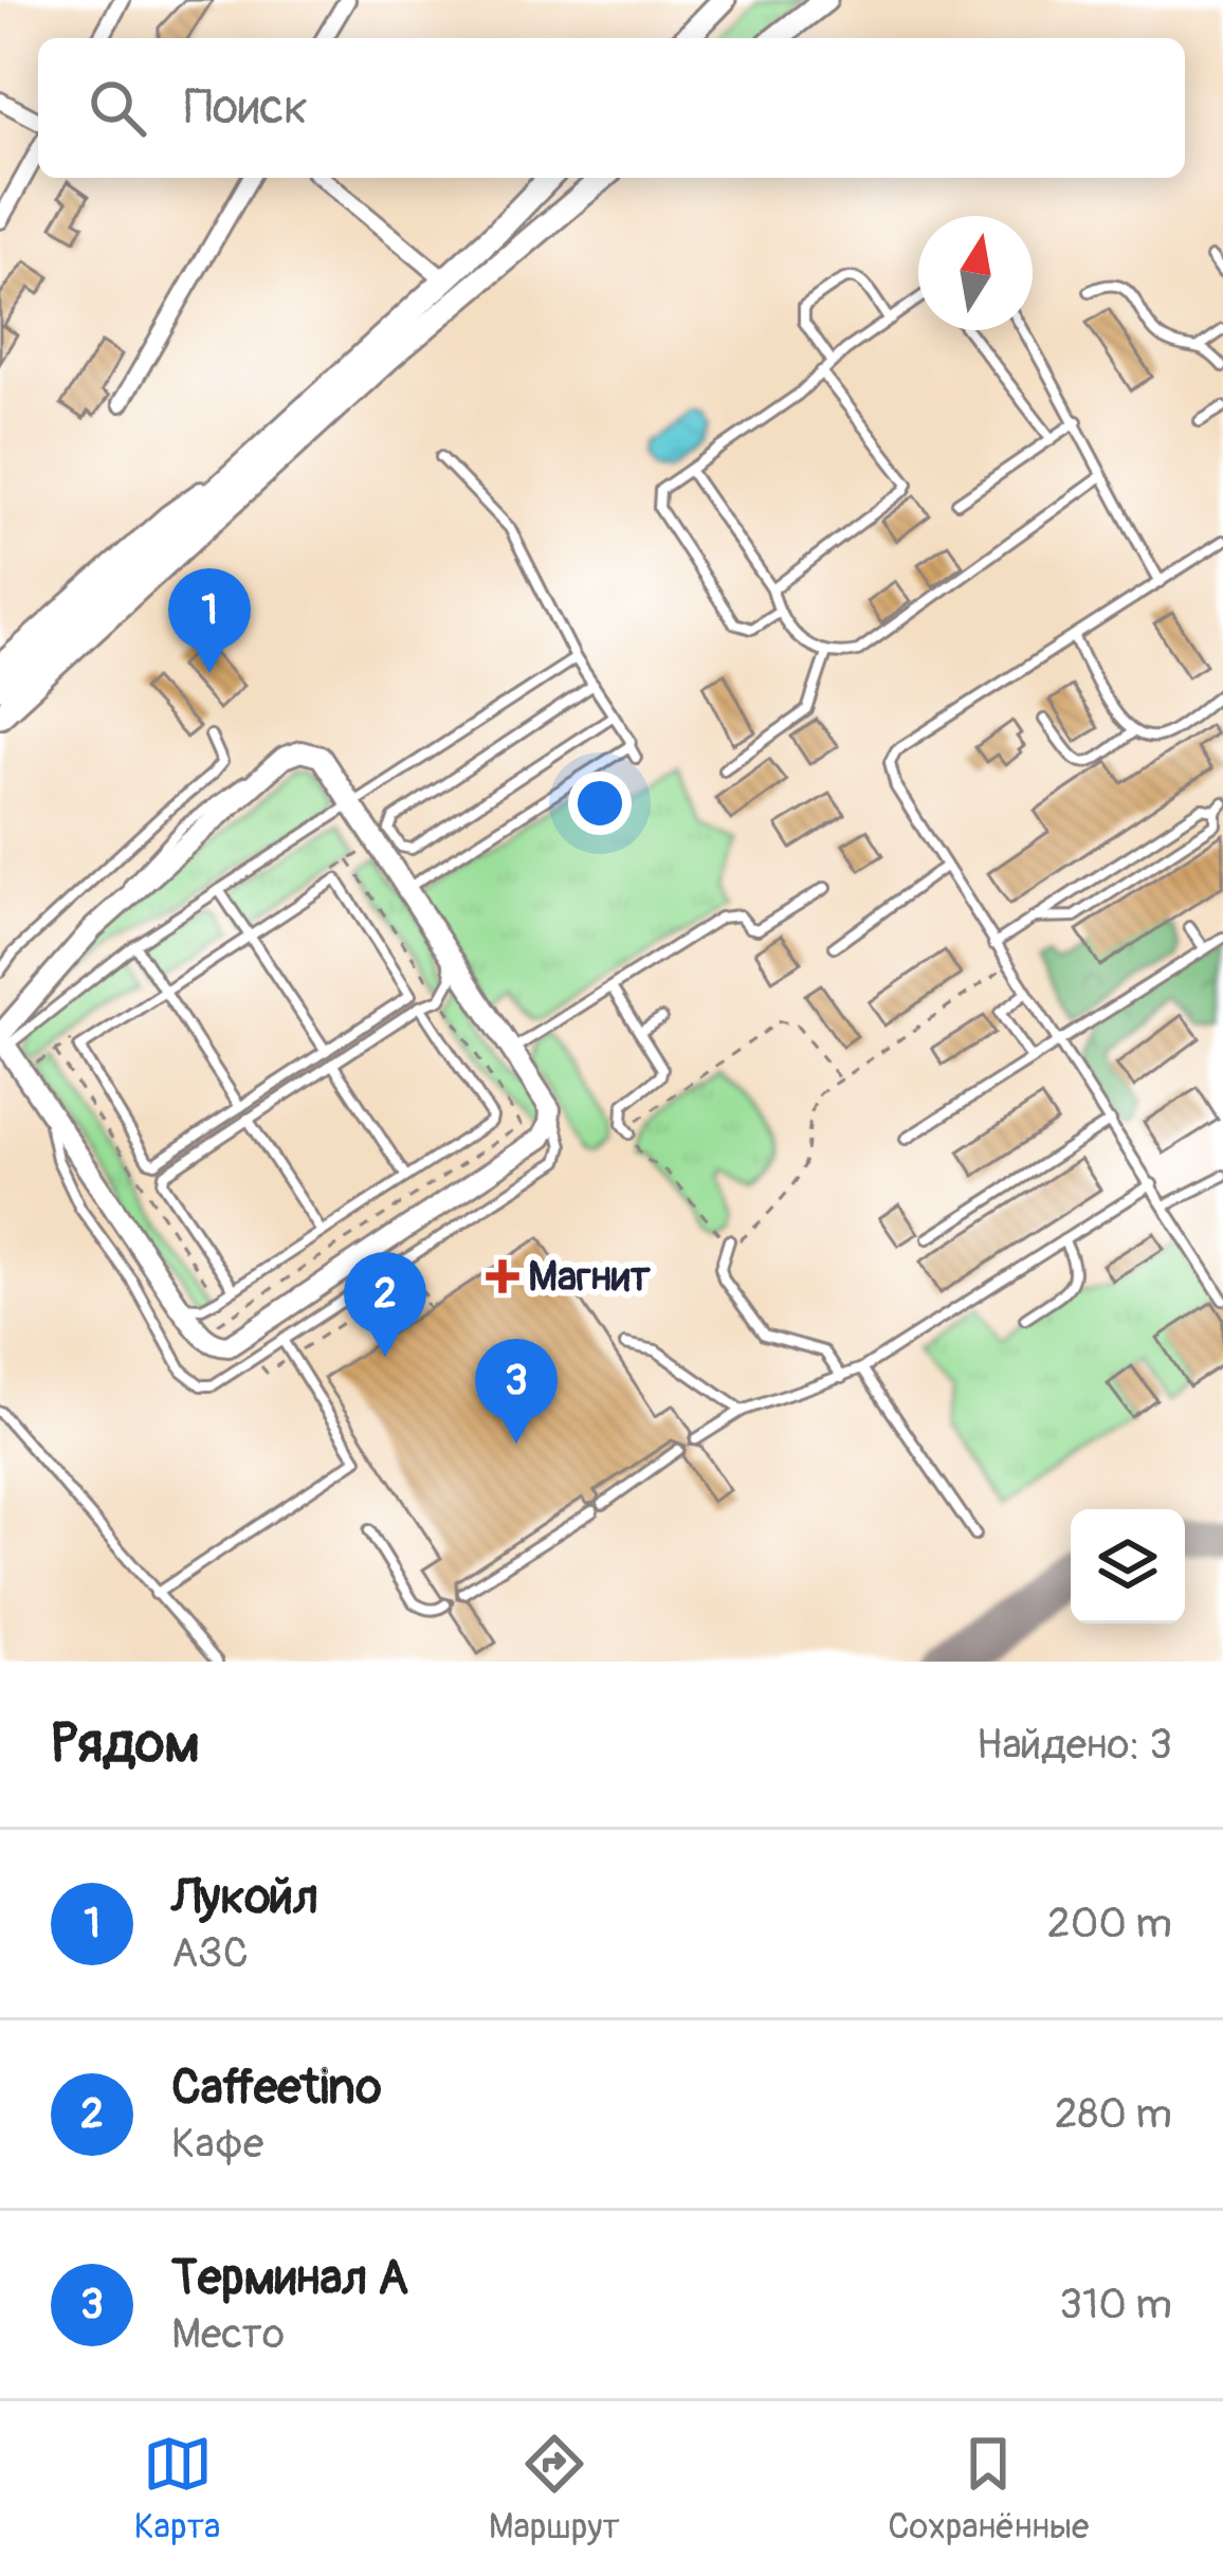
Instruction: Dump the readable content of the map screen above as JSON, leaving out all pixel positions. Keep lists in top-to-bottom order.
{
  "places": {
    "health": ["Магнит"]
  },
  "north": "top",
  "page": {
    "search": "Поиск",
    "pins": ["1", "2", "3"],
    "heading": ["Рядом", "Найдено: 3"],
    "list": [
      {
        "mark": "1",
        "name": "Лукойл",
        "note": "АЗС",
        "value": "200 m"
      },
      {
        "mark": "2",
        "name": "Caffeetino",
        "note": "Кафе",
        "value": "280 m"
      },
      {
        "mark": "3",
        "name": "Терминал А",
        "note": "Место",
        "value": "310 m"
      }
    ],
    "nav": ["Карта", "Маршрут", "Сохранённые"]
  }
}
